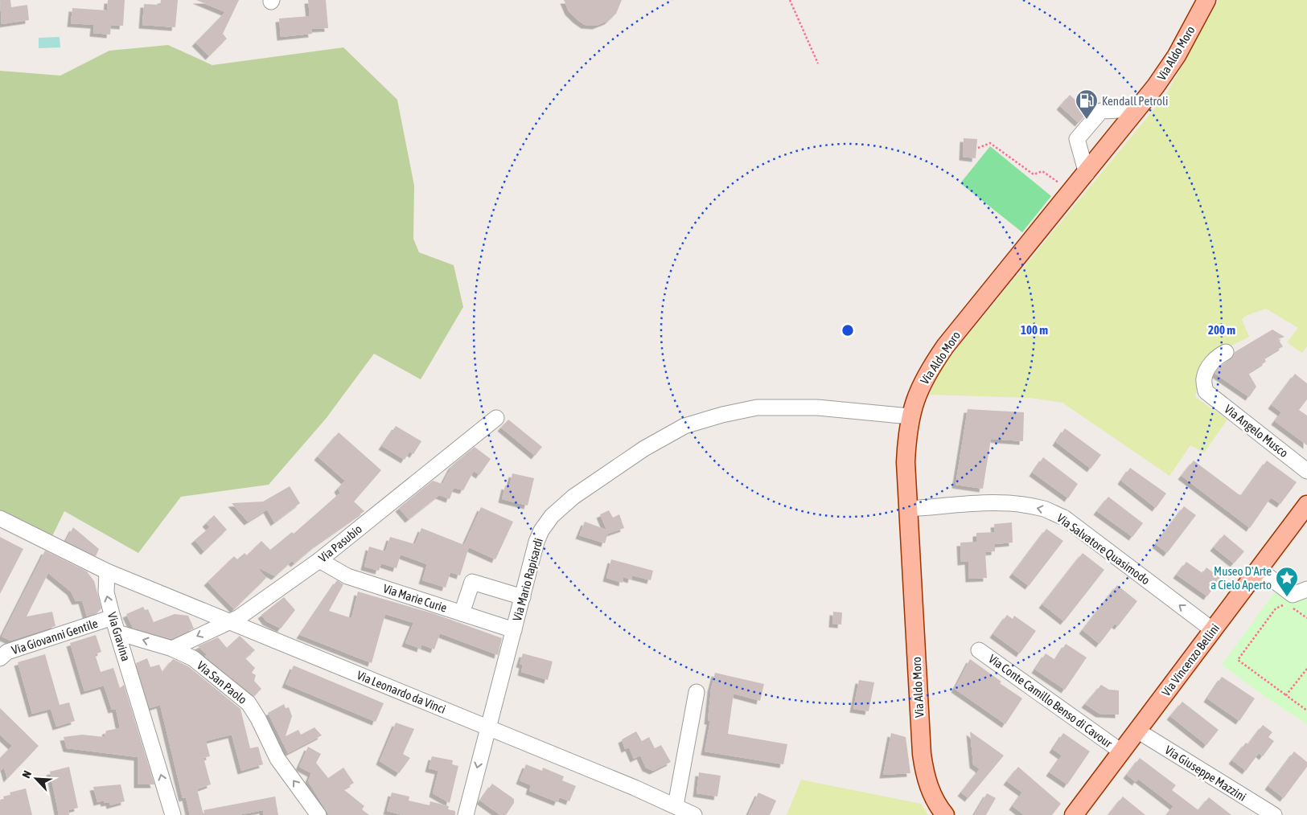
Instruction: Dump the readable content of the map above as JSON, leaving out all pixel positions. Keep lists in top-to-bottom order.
{
  "streets": {
    "main road": ["Via Aldo Moro", "Via Vincenzo Bellini"],
    "street": [
      "Via Angelo Musco",
      "Via Pasubio",
      "Via Salvatore Quasimodo",
      "Via Mario Rapisardi",
      "Via Marie Curie",
      "Via Giovanni Gentile",
      "Via Gravina",
      "Via San Paolo",
      "Via Leonardo da Vinci",
      "Via Conte Camillo Benso di Cavour",
      "Via Giuseppe Mazzini"
    ]
  },
  "crossings": [
    ["Via Aldo Moro", "Via Salvatore Quasimodo"],
    ["Via Aldo Moro", "Via Mario Rapisardi"],
    ["Via Pasubio", "Via Marie Curie"],
    ["Via Pasubio", "Via San Paolo"],
    ["Via Pasubio", "Via Leonardo da Vinci"],
    ["Via Salvatore Quasimodo", "Via Vincenzo Bellini"],
    ["Via Mario Rapisardi", "Via Marie Curie"],
    ["Via Mario Rapisardi", "Via Leonardo da Vinci"],
    ["Via Giovanni Gentile", "Via Gravina"],
    ["Via Gravina", "Via San Paolo"],
    ["Via Gravina", "Via Leonardo da Vinci"],
    ["Via Vincenzo Bellini", "Via Conte Camillo Benso di Cavour"],
    ["Via Vincenzo Bellini", "Via Giuseppe Mazzini"]
  ],
  "one_way": ["Via Salvatore Quasimodo", "Via Gravina", "Via San Paolo"],
  "places": {
    "fuel station": ["Kendall Petroli"],
    "place": ["Museo D'Arte a Cielo Aperto"]
  },
  "north": "top left",
  "rings": ["100 m", "200 m"]
}
